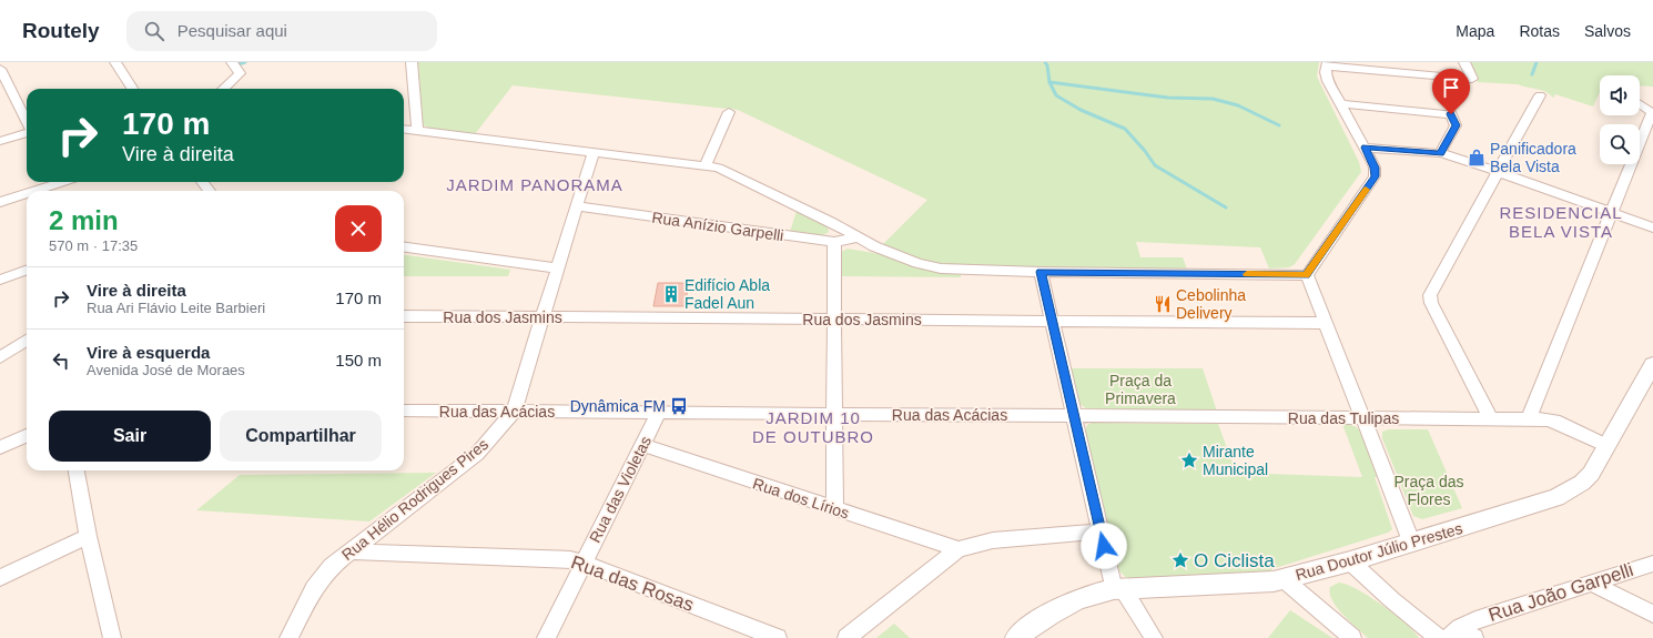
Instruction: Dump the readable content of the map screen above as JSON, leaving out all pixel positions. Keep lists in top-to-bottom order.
{
  "streets": {
    "street": [
      "Rua Anízio Garpelli",
      "Rua dos Jasmins",
      "Rua das Acácias",
      "Rua das Tulipas",
      "Rua das Violetas",
      "Rua dos Lírios",
      "Rua Hélio Rodrigues Pires",
      "Rua Doutor Júlio Prestes",
      "Rua das Rosas",
      "Rua João Garpelli"
    ]
  },
  "crossings": [
    ["Rua Anízio Garpelli", "Rua Hélio Rodrigues Pires"],
    ["Rua dos Jasmins", "Rua Hélio Rodrigues Pires"],
    ["Rua das Acácias", "Rua das Tulipas"],
    ["Rua das Acácias", "Rua das Violetas"],
    ["Rua das Acácias", "Rua Hélio Rodrigues Pires"],
    ["Rua das Tulipas", "Rua Doutor Júlio Prestes"],
    ["Rua das Violetas", "Rua dos Lírios"],
    ["Rua das Violetas", "Rua das Rosas"],
    ["Rua Hélio Rodrigues Pires", "Rua das Rosas"]
  ],
  "districts": ["JARDIM PANORAMA", "RESIDENCIAL BELA VISTA", "JARDIM 10 DE OUTUBRO"],
  "parks": ["Praça da Primavera", "Praça das Flores"],
  "places": {
    "shop": ["Panificadora Bela Vista"],
    "building": ["Edifício Abla Fadel Aun"],
    "restaurant": ["Cebolinha Delivery"],
    "bus stop": ["Dynâmica FM"],
    "place": ["Mirante Municipal", "O Ciclista"]
  },
  "page": {
    "header": "Routely",
    "search": "Pesquisar aqui",
    "nav": ["Mapa", "Rotas", "Salvos"],
    "turn": ["170 m", "Vire à direita"],
    "heading": ["2 min", "570 m · 17:35"],
    "list": [
      {
        "name": "Vire à direita",
        "note": "Rua Ari Flávio Leite Barbieri",
        "value": "170 m"
      },
      {
        "name": "Vire à esquerda",
        "note": "Avenida José de Moraes",
        "value": "150 m"
      }
    ],
    "buttons": ["Sair", "Compartilhar"]
  }
}
